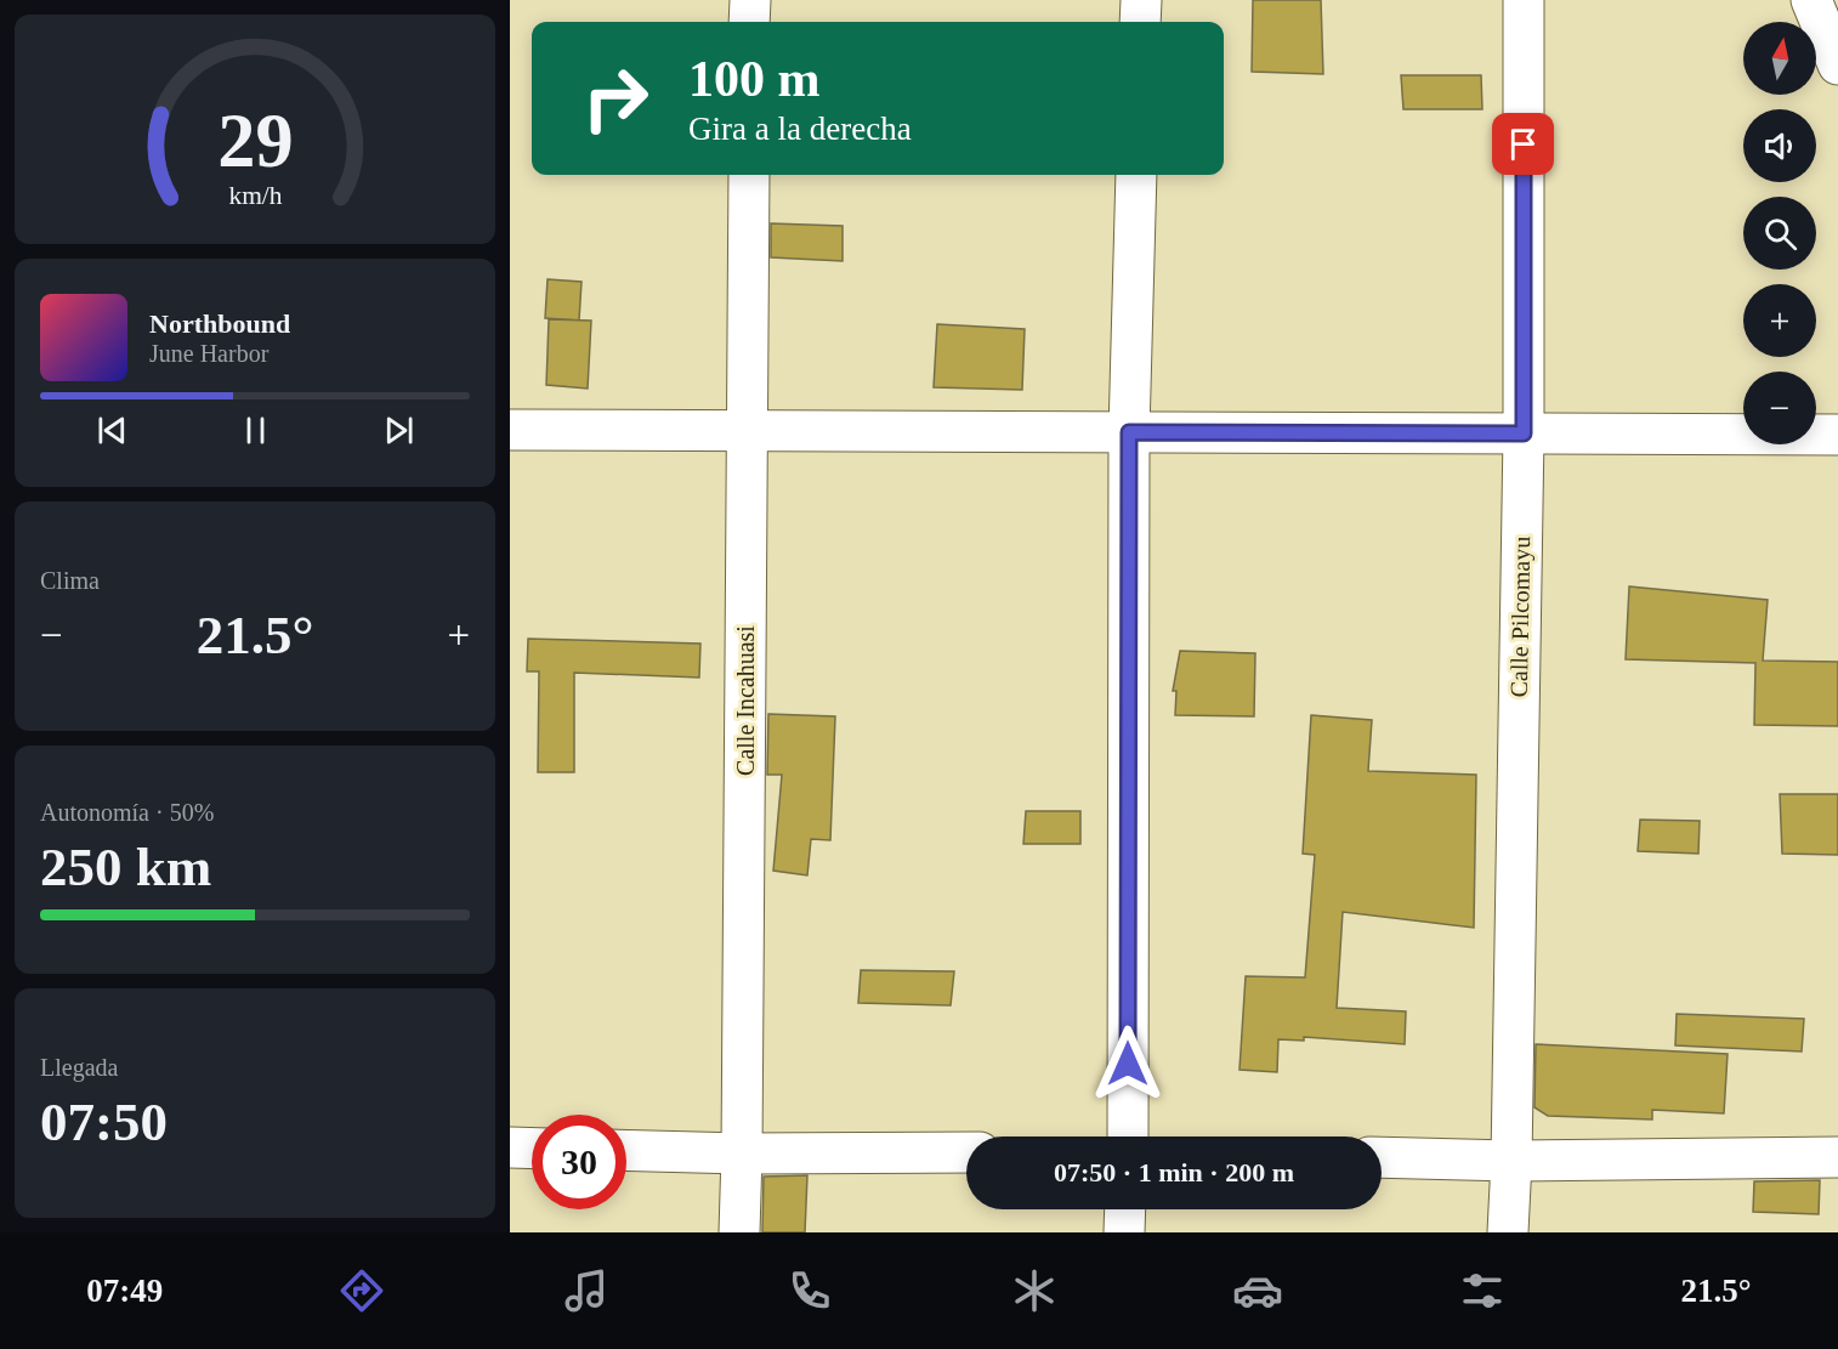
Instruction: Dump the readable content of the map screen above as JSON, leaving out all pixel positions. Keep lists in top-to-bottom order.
{
  "streets": {
    "street": ["Calle Pilcomayu", "Calle Incahuasi"]
  },
  "north": "top",
  "page": {
    "map_buttons": ["+", "−"],
    "turn": ["100 m", "Gira a la derecha"],
    "song": ["Northbound", "June Harbor"],
    "tile": [
      "Clima",
      ["Autonomía · 50%", "250 km"],
      ["Llegada", "07:50"]
    ],
    "heat": ["−", "21.5°", "+"],
    "limit": "30",
    "trip": "07:50 · 1 min · 200 m",
    "tabs": ["07:49", "21.5°"],
    "gauge": ["29", "km/h"]
  }
}
